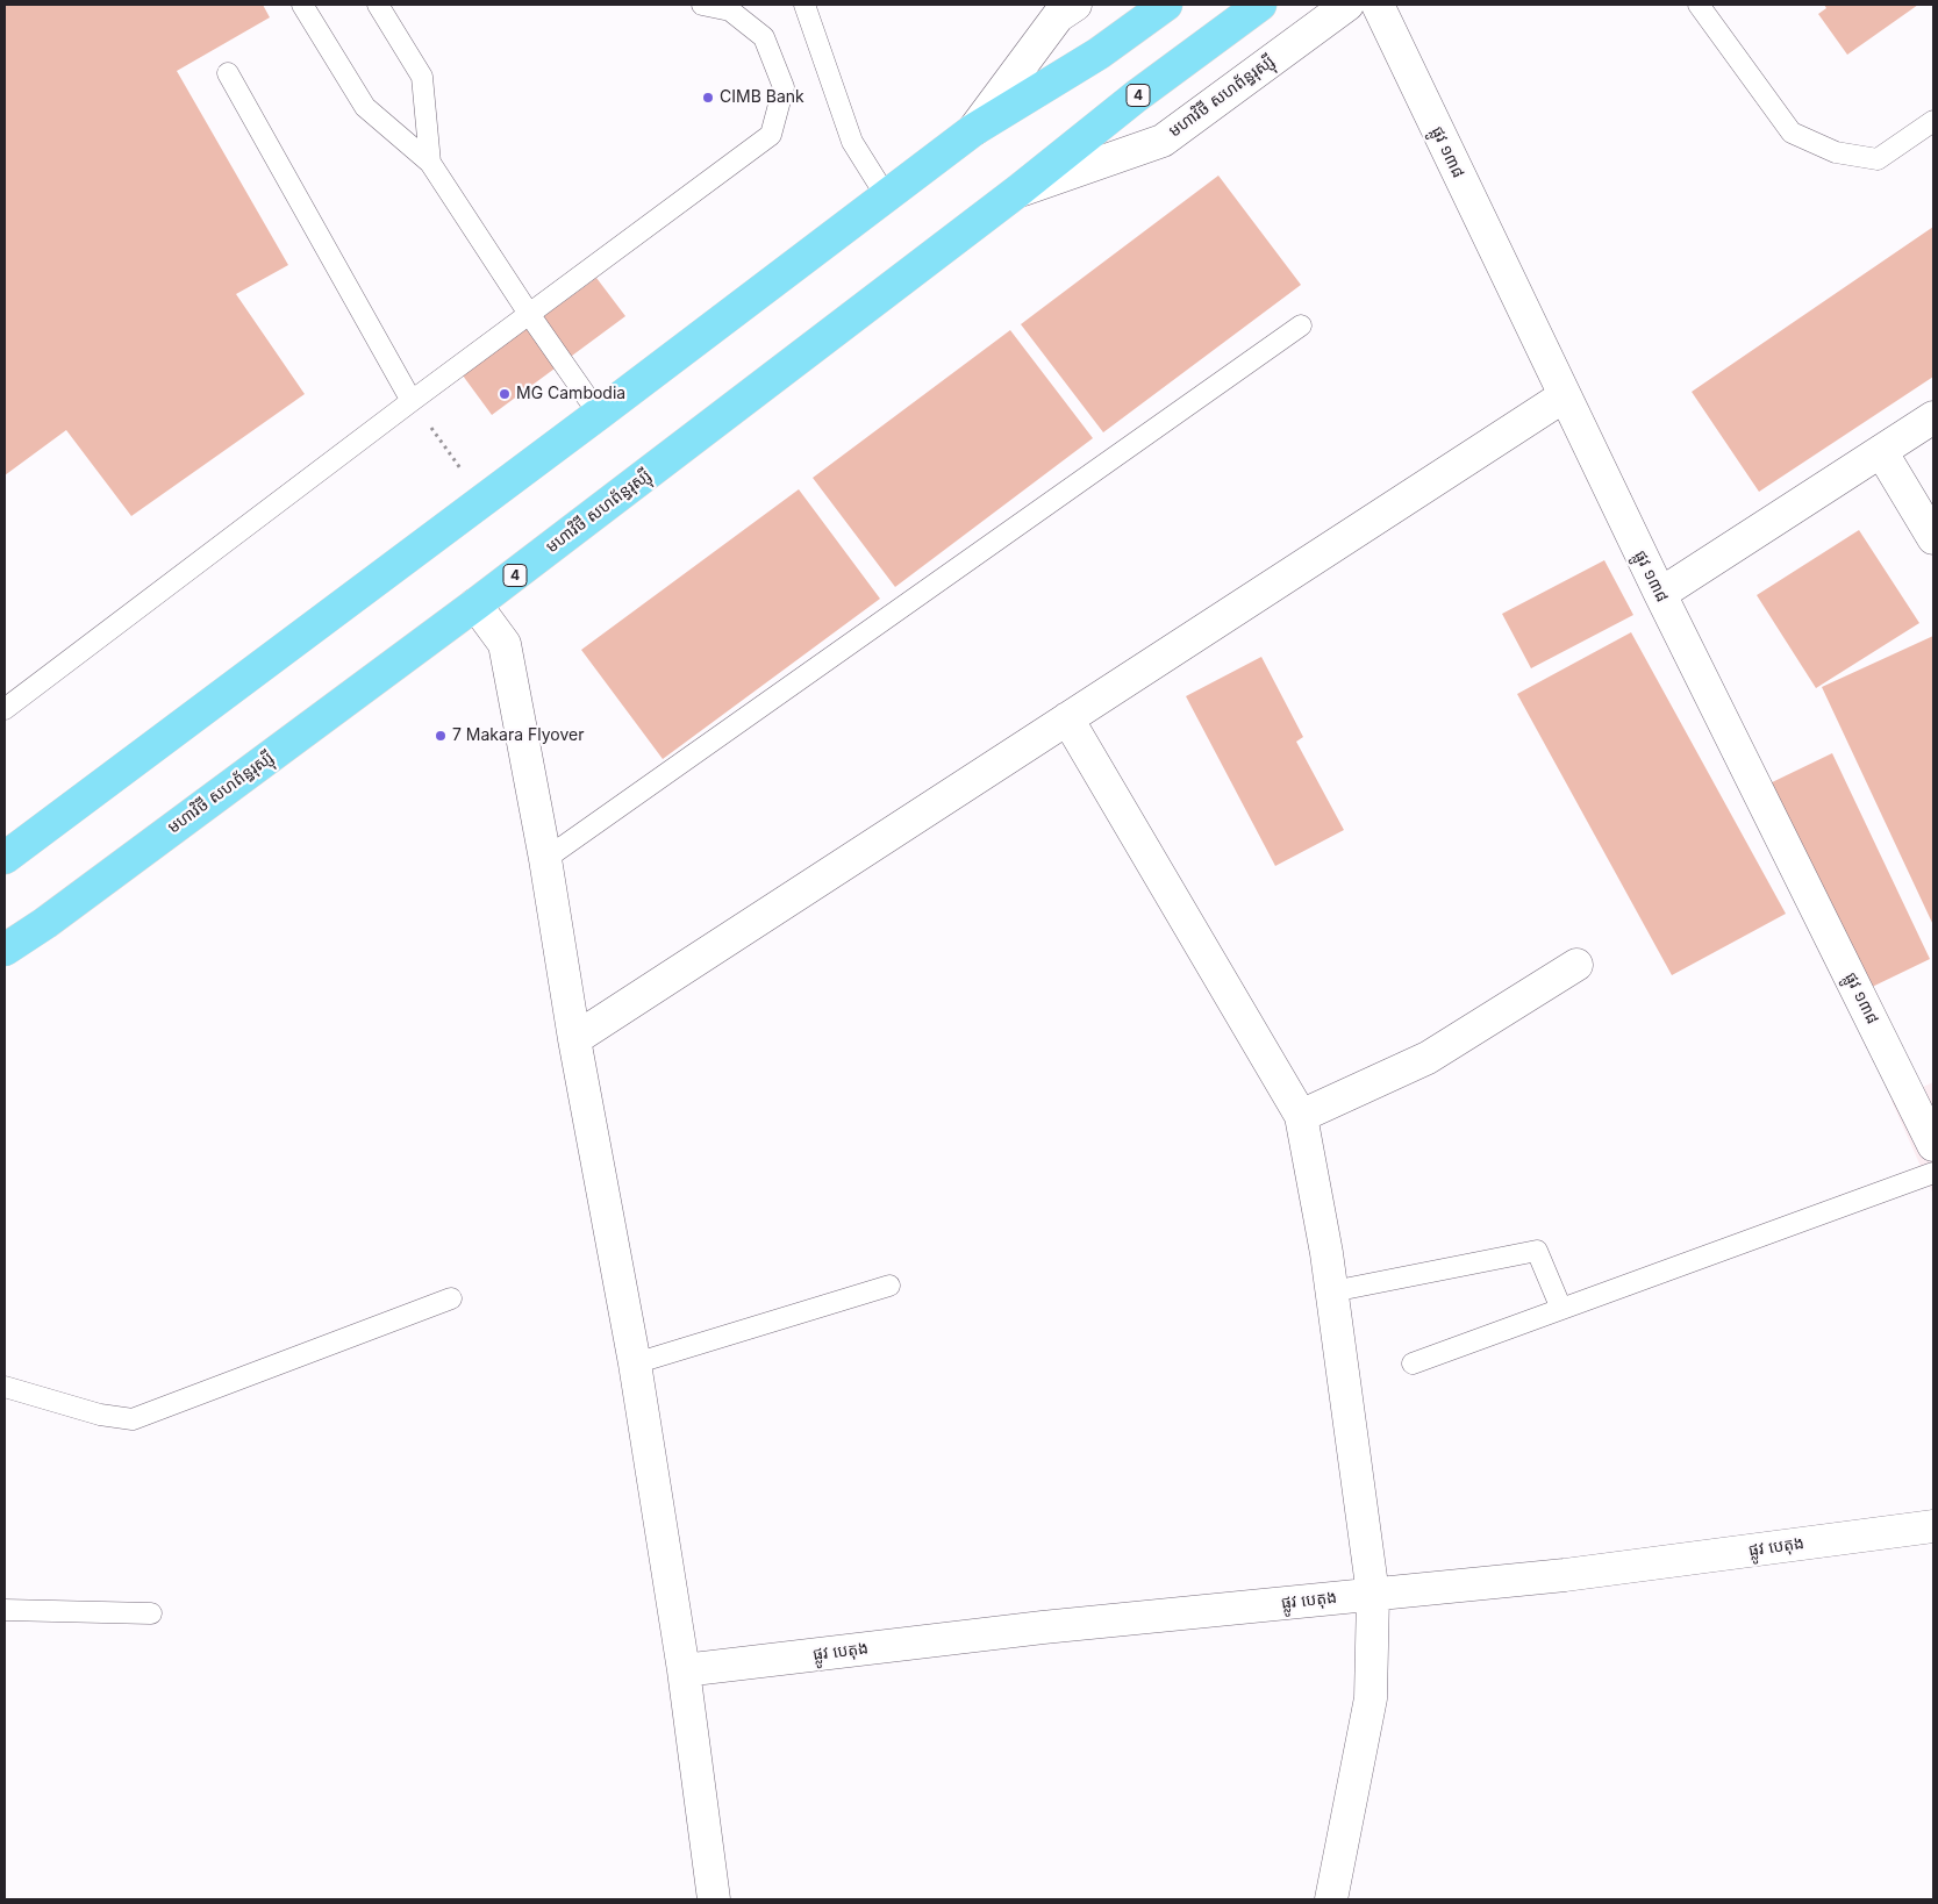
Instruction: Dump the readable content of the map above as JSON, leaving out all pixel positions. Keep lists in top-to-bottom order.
{
  "streets": {
    "highway": ["4", "មហាវិថី សហព័ន្ធរុស្ស៊ី"],
    "street": ["ផ្លូវ ១៣៨", "ផ្លូវ បេតុង"]
  },
  "places": ["CIMB Bank", "MG Cambodia", "7 Makara Flyover"]
}
